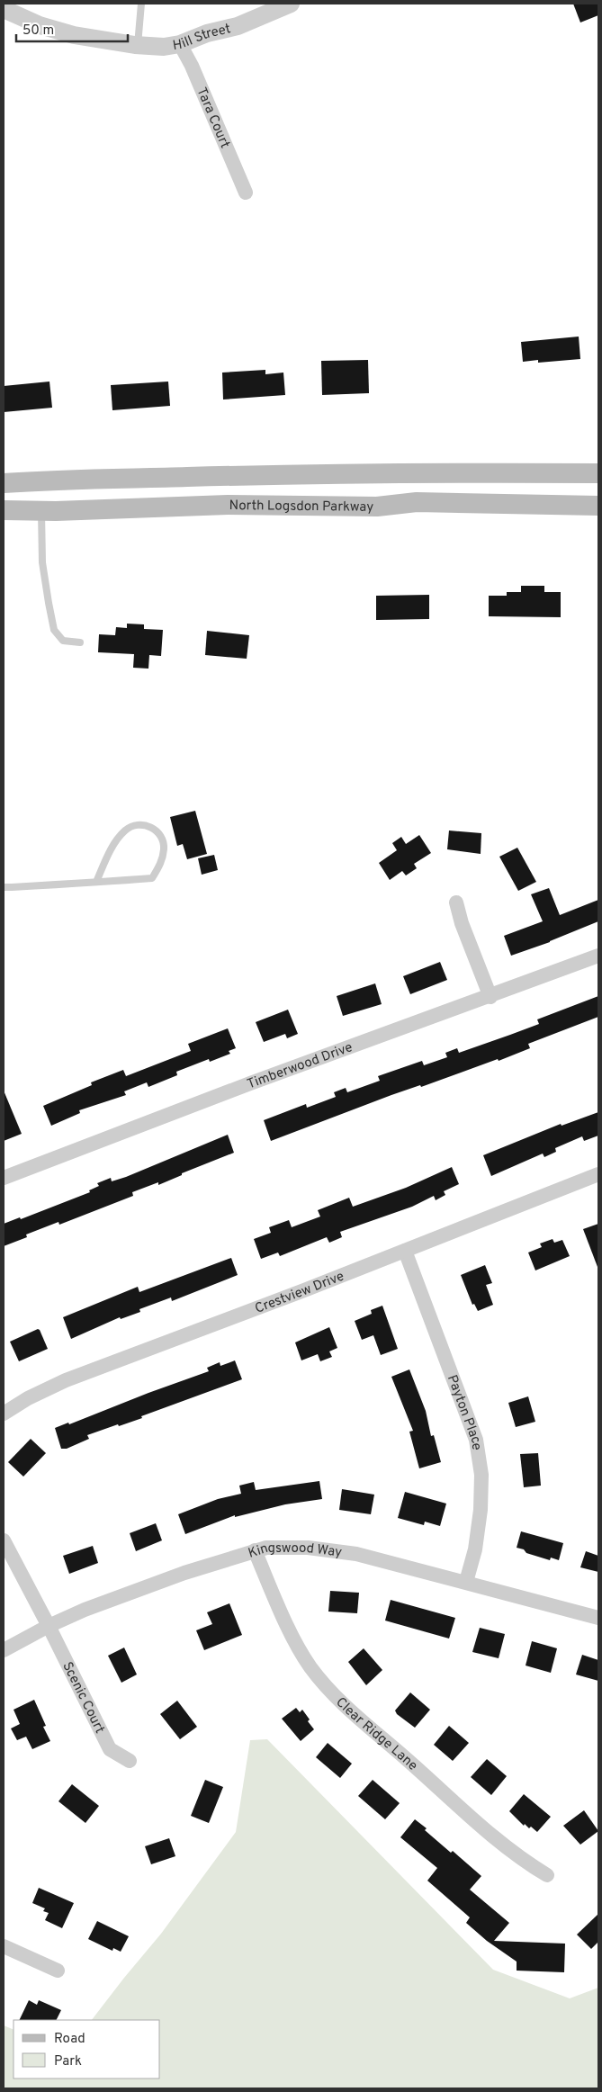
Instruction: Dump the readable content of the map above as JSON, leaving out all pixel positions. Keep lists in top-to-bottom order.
{
  "streets": {
    "main road": ["North Logsdon Parkway"],
    "street": [
      "Hill Street",
      "Tara Court",
      "Timberwood Drive",
      "Crestview Drive",
      "Payton Place",
      "Kingswood Way",
      "Scenic Court",
      "Clear Ridge Lane"
    ]
  },
  "crossings": [
    ["Hill Street", "Tara Court"],
    ["Crestview Drive", "Payton Place"],
    ["Payton Place", "Kingswood Way"],
    ["Kingswood Way", "Scenic Court"],
    ["Kingswood Way", "Clear Ridge Lane"]
  ],
  "legend": ["Road", "Park"],
  "scale_bar": "50 m"
}
